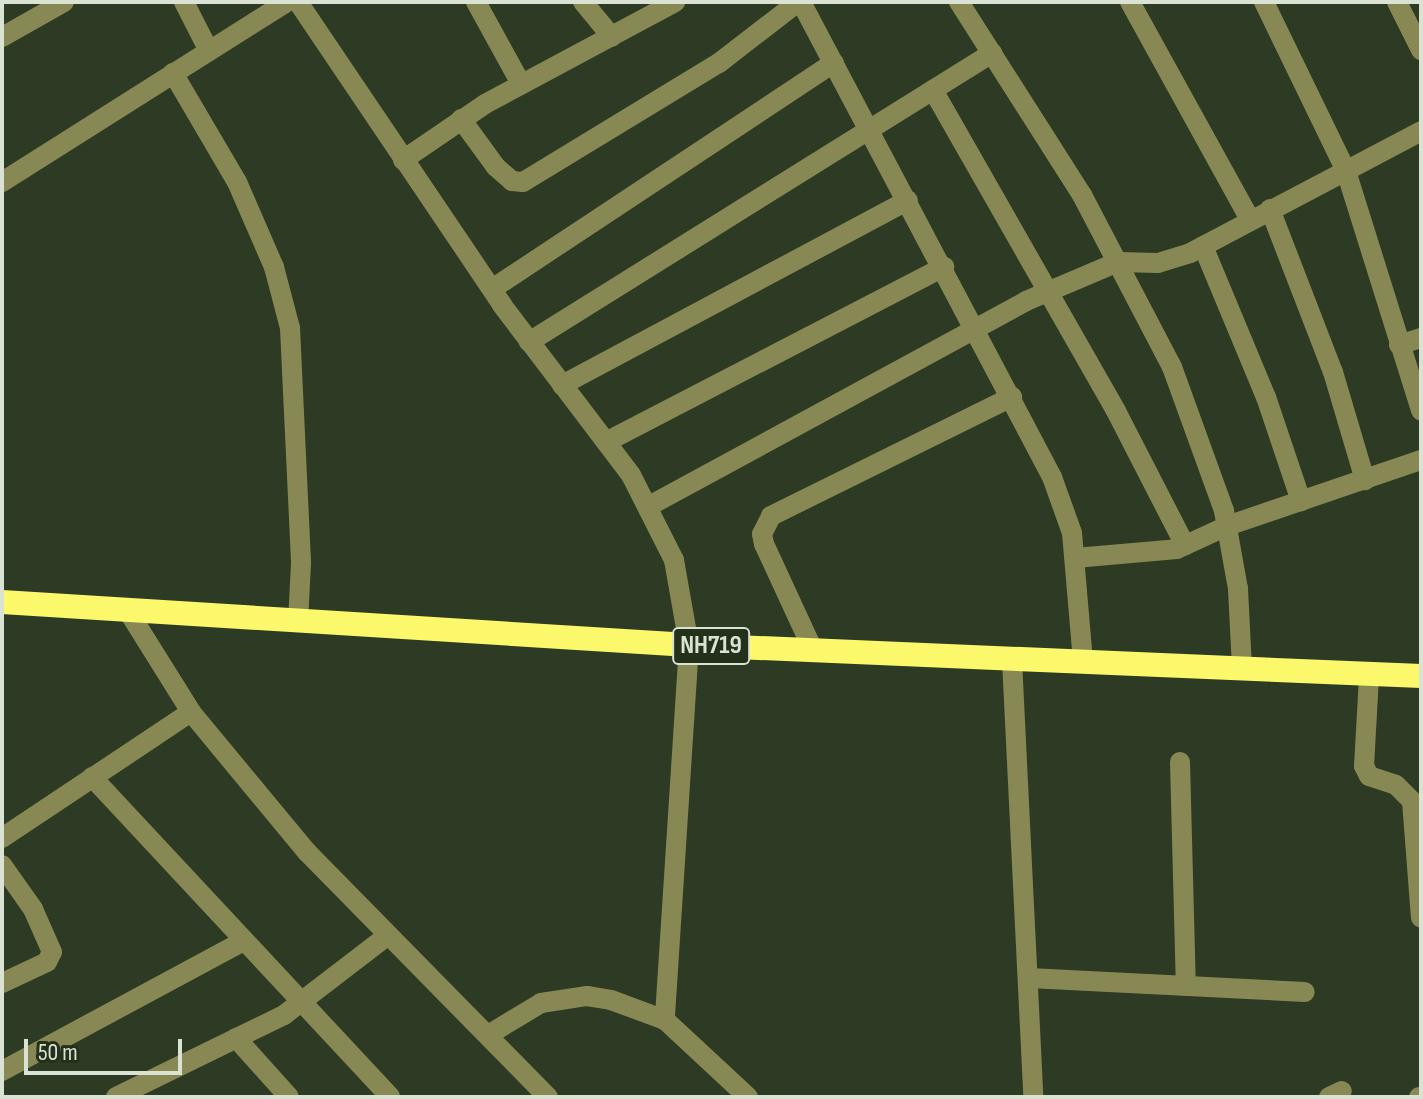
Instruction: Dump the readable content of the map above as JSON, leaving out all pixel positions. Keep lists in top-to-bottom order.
{
  "streets": {
    "highway": ["NH719"]
  },
  "scale_bar": "50 m"
}
